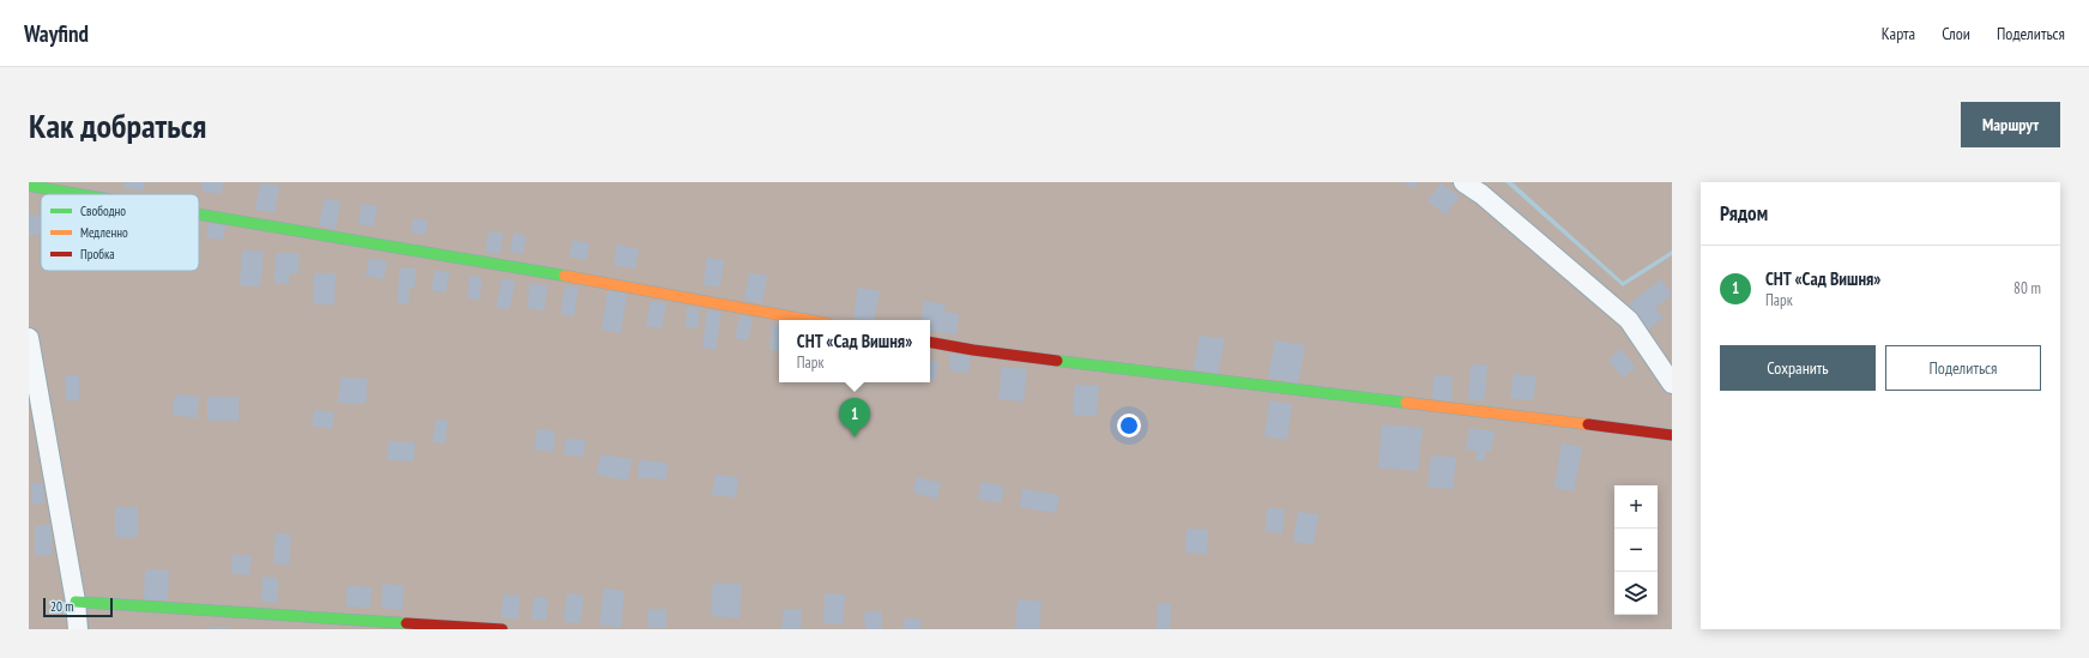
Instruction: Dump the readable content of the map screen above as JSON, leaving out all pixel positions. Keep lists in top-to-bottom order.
{
  "legend": ["Свободно", "Медленно", "Пробка"],
  "scale_bar": "20 m",
  "page": {
    "header": "Wayfind",
    "nav": ["Карта", "Слои", "Поделиться"],
    "buttons": [
      "Маршрут",
      ["Сохранить", "Поделиться"]
    ],
    "title": "Как добраться",
    "heading": "Рядом",
    "list": [
      {
        "mark": "1",
        "name": "СНТ «Сад Вишня»",
        "note": "Парк",
        "value": "80 m"
      }
    ],
    "popup": ["СНТ «Сад Вишня»", "Парк"],
    "pins": "1",
    "map_buttons": ["+", "−"],
    "scale": "20 m"
  }
}
